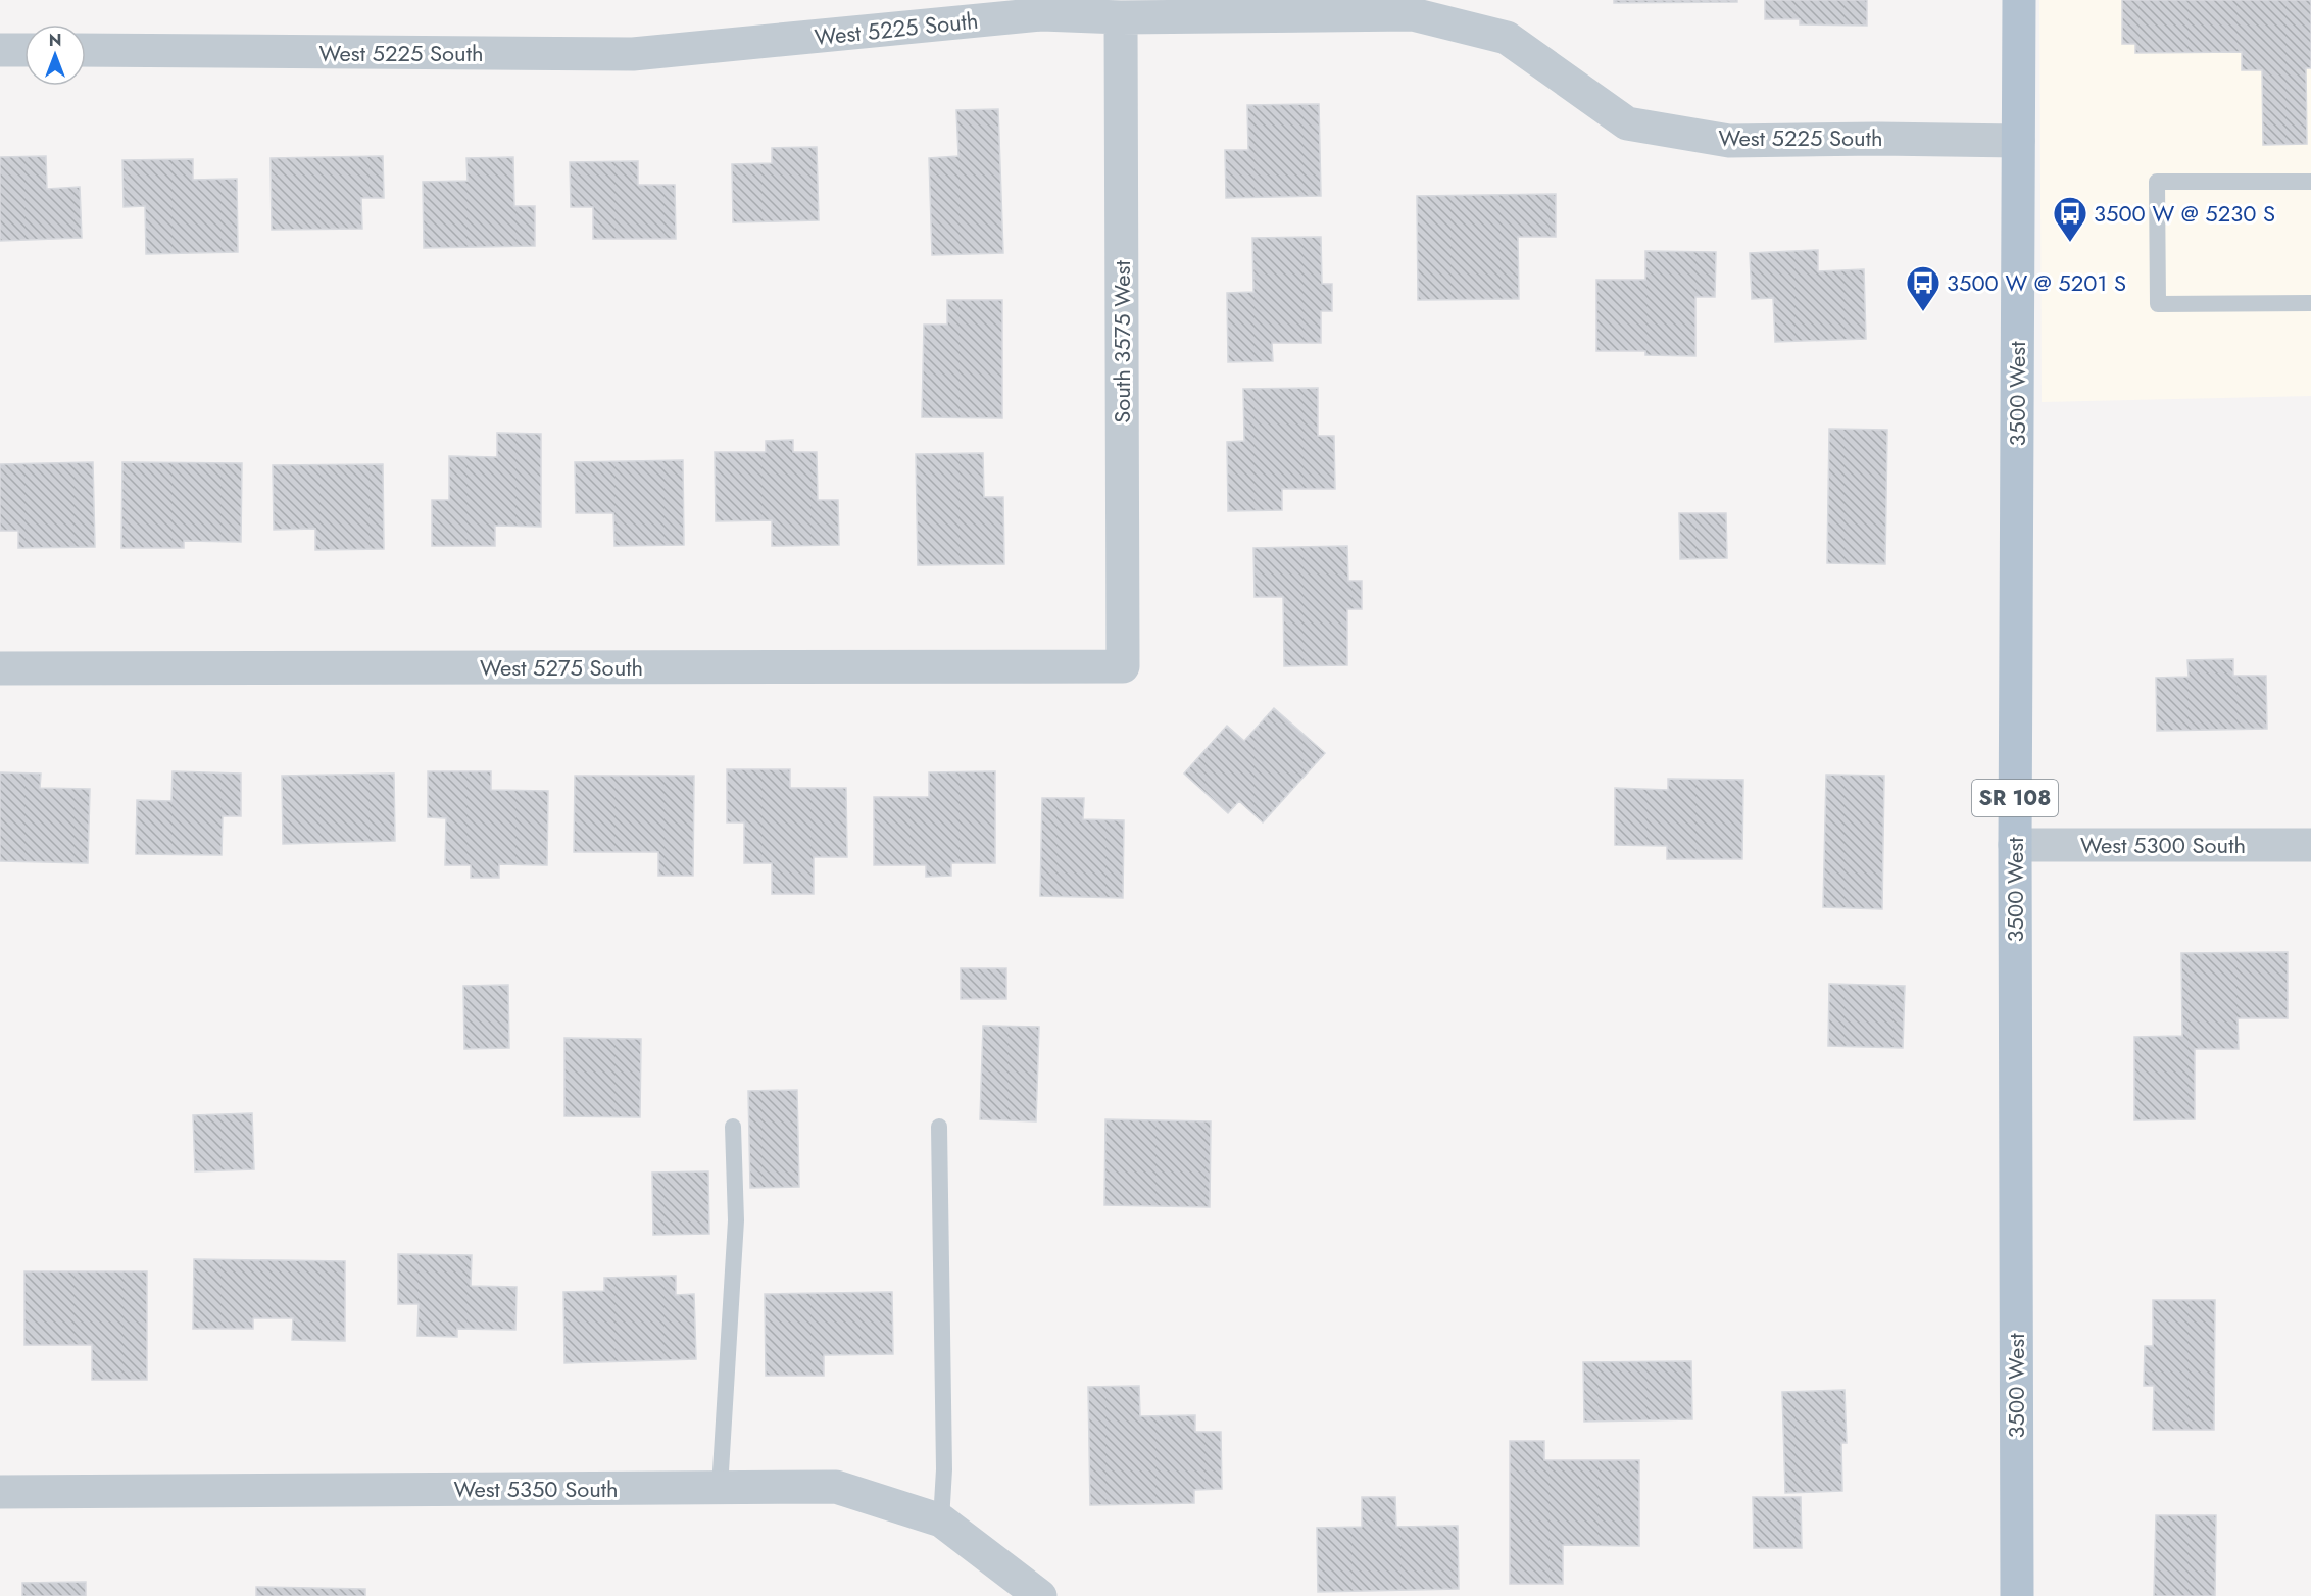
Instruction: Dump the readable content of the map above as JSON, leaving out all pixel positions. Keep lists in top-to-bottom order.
{
  "streets": {
    "main road": ["3500 West", "SR 108"],
    "street": [
      "West 5225 South",
      "South 3575 West",
      "West 5275 South",
      "West 5300 South",
      "West 5350 South"
    ]
  },
  "crossings": [
    ["West 5225 South", "South 3575 West"],
    ["West 5225 South", "3500 West"],
    ["South 3575 West", "West 5275 South"],
    ["3500 West", "West 5300 South"]
  ],
  "places": {
    "bus stop": ["3500 W @ 5230 S", "3500 W @ 5201 S"]
  },
  "north": "top"
}
